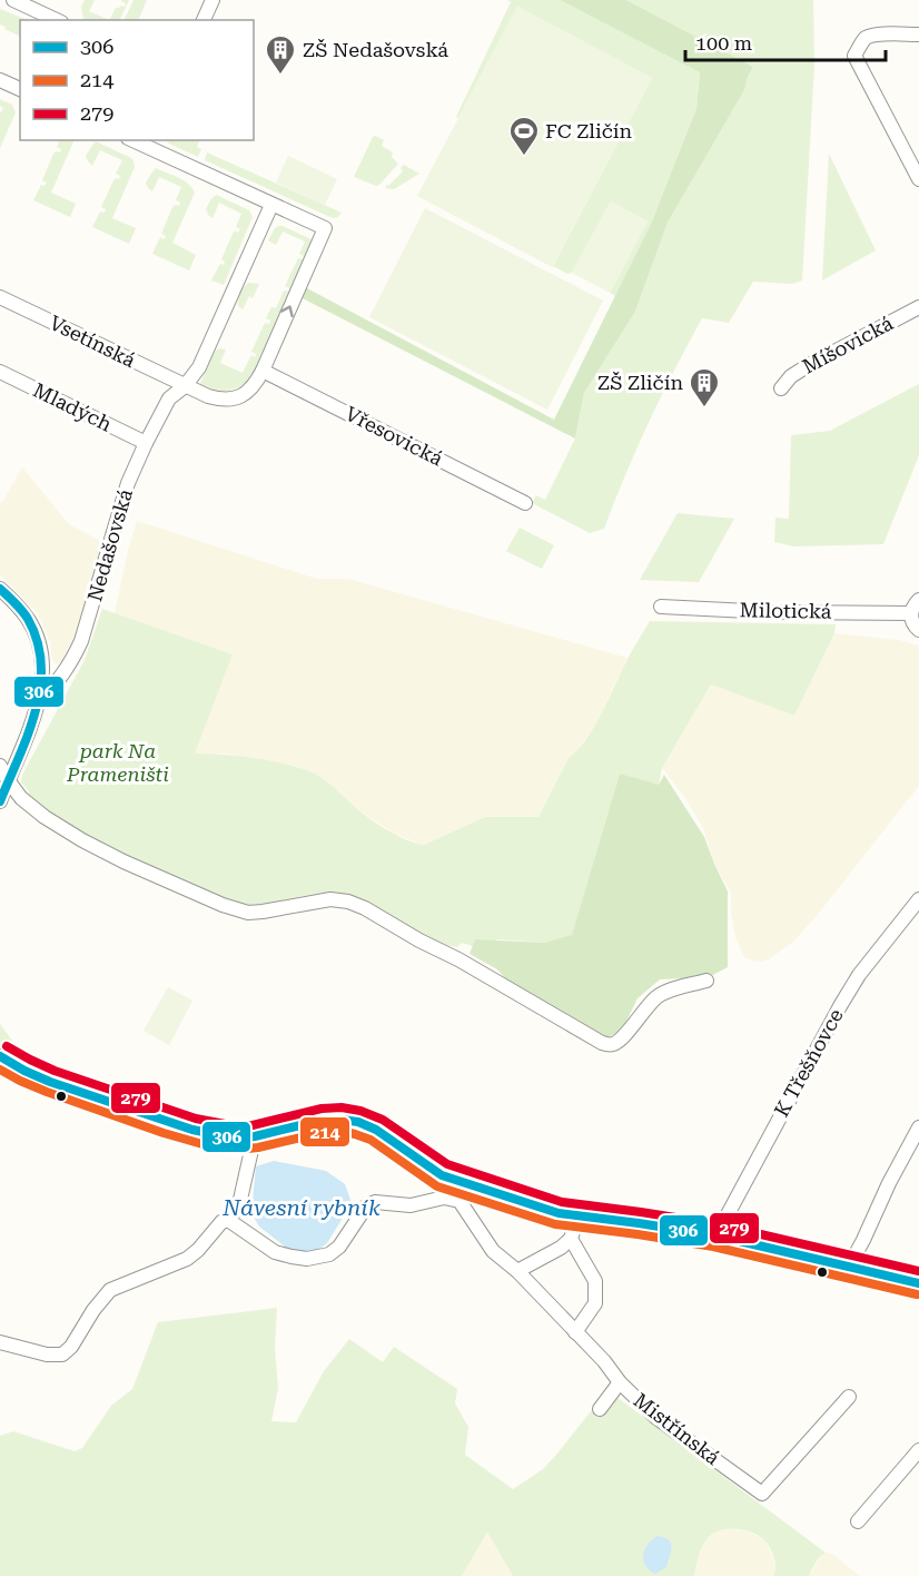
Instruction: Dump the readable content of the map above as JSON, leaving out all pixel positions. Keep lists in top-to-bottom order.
{
  "streets": {
    "street": [
      "Vsetínská",
      "Míšovická",
      "Mladých",
      "Vřesovická",
      "Nedašovská",
      "Milotická",
      "K Třešňovce",
      "Mistřínská"
    ]
  },
  "crossings": [
    ["Vsetínská", "Nedašovská"],
    ["Mladých", "Nedašovská"]
  ],
  "water": ["Návesní rybník"],
  "parks": ["park Na Prameništi"],
  "places": {
    "building": ["ZŠ Nedašovská", "ZŠ Zličín"],
    "sports": ["FC Zličín"]
  },
  "lines": ["transit line 306", "transit line 279", "transit line 214"],
  "legend": ["306", "214", "279"],
  "scale_bar": "100 m"
}
